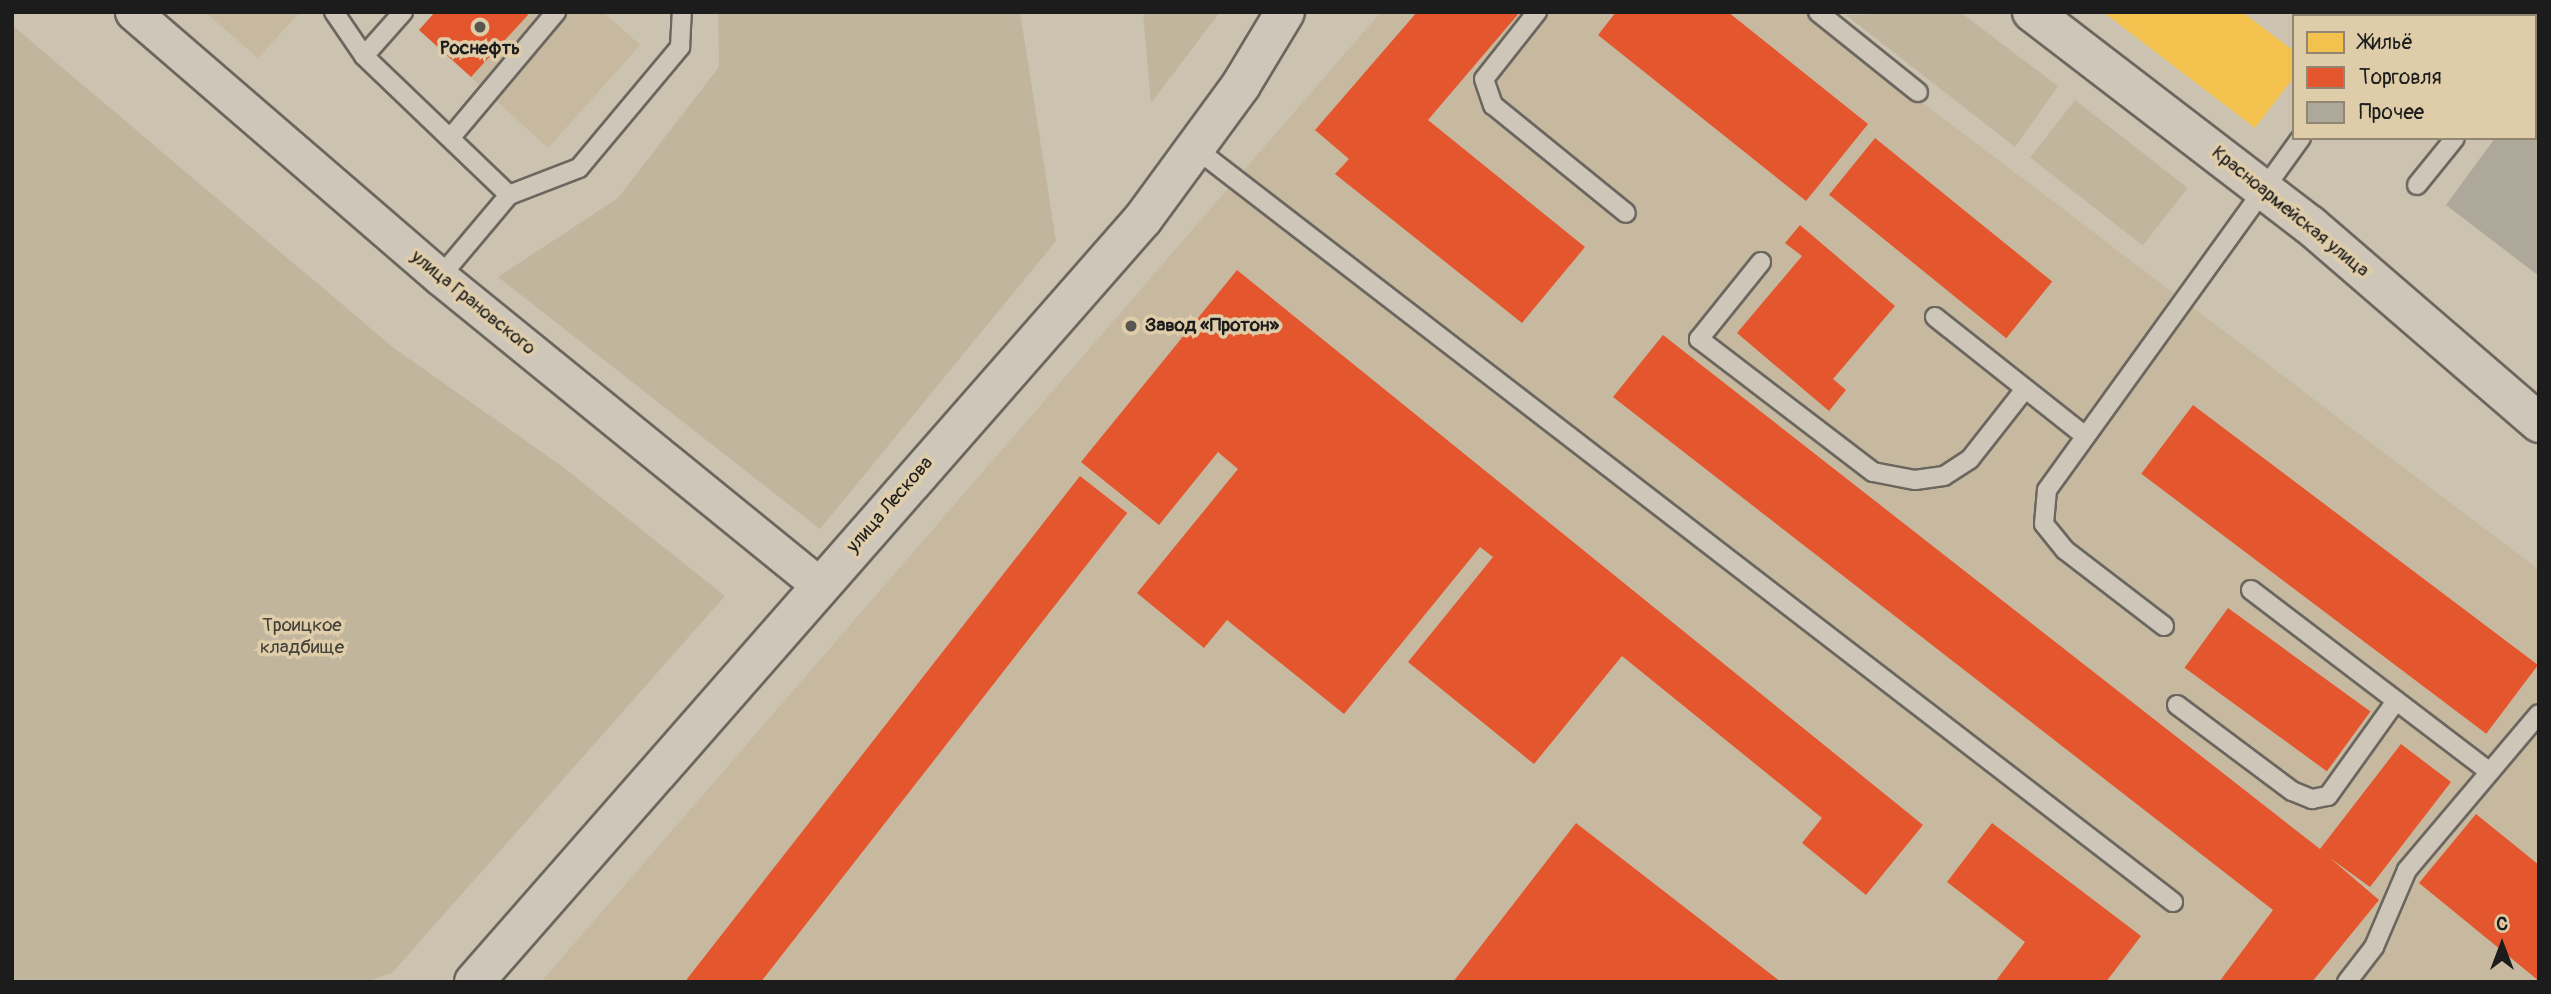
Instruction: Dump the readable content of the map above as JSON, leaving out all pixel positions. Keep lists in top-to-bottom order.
{
  "streets": {
    "main road": ["Красноармейская улица", "улица Лескова"],
    "street": ["улица Грановского"]
  },
  "crossings": [
    ["улица Грановского", "улица Лескова"]
  ],
  "parks": ["Троицкое кладбище"],
  "places": ["Роснефть", "Завод «Протон»"],
  "legend": ["Жильё", "Торговля", "Прочее"],
  "north": "top"
}
